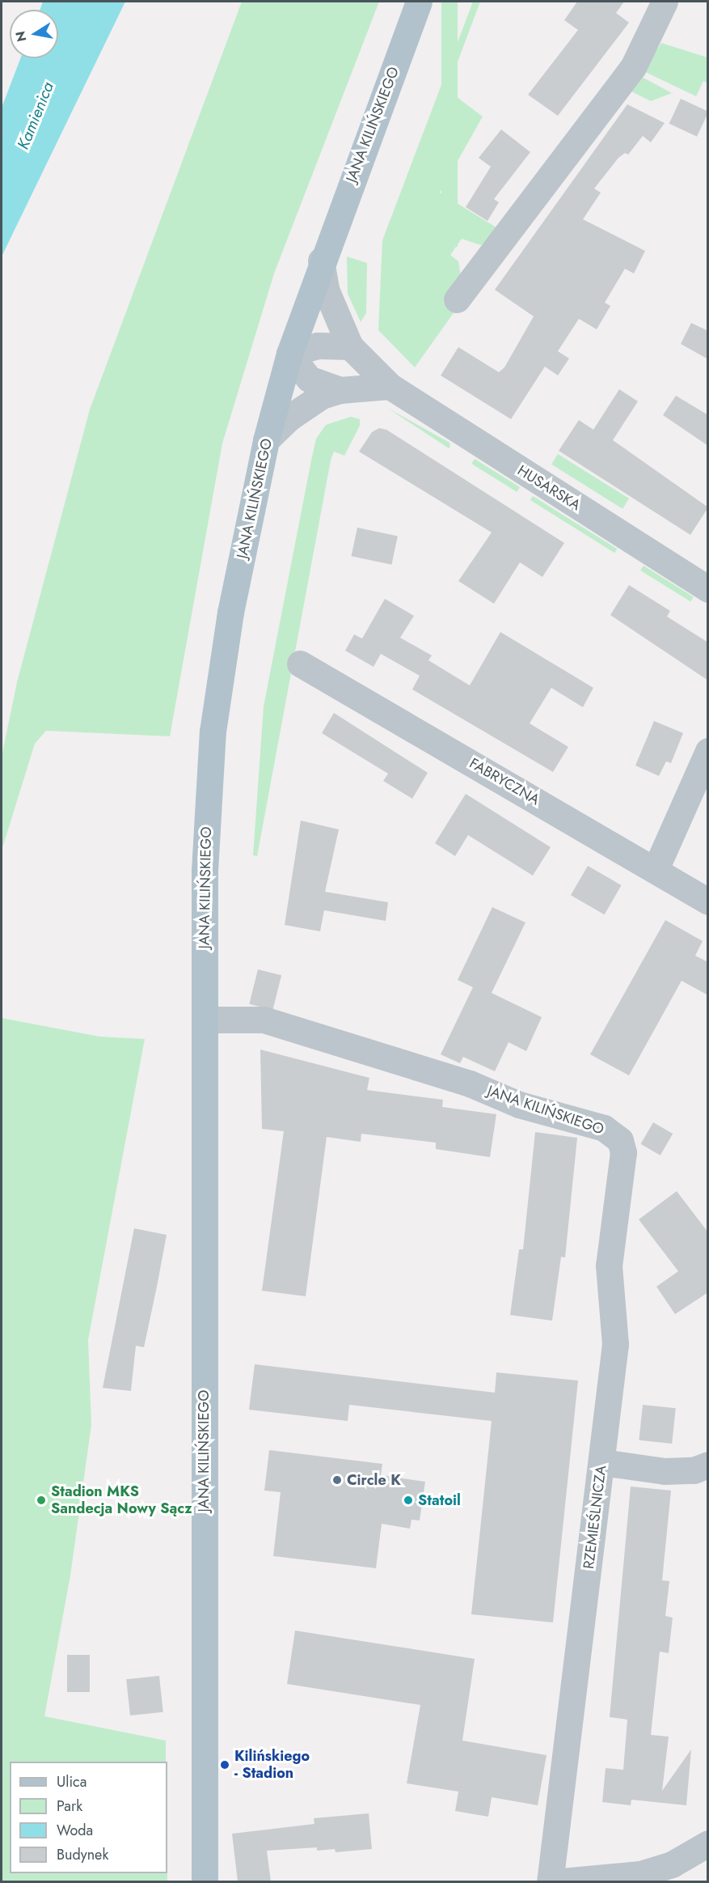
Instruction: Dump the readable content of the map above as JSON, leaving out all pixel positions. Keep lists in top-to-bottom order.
{
  "streets": {
    "main road": ["JANA KILIŃSKIEGO"],
    "street": ["HUSARSKA", "FABRYCZNA", "RZEMIEŚLNICZA"]
  },
  "crossings": [
    ["JANA KILIŃSKIEGO", "HUSARSKA"],
    ["JANA KILIŃSKIEGO", "RZEMIEŚLNICZA"]
  ],
  "water": ["Kamienica"],
  "places": [
    "Circle K",
    "Stadion MKS Sandecja Nowy Sącz",
    "Statoil",
    "Kilińskiego - Stadion"
  ],
  "legend": [
    "Ulica",
    "Park",
    "Woda",
    "Budynek"
  ],
  "north": "left"
}
